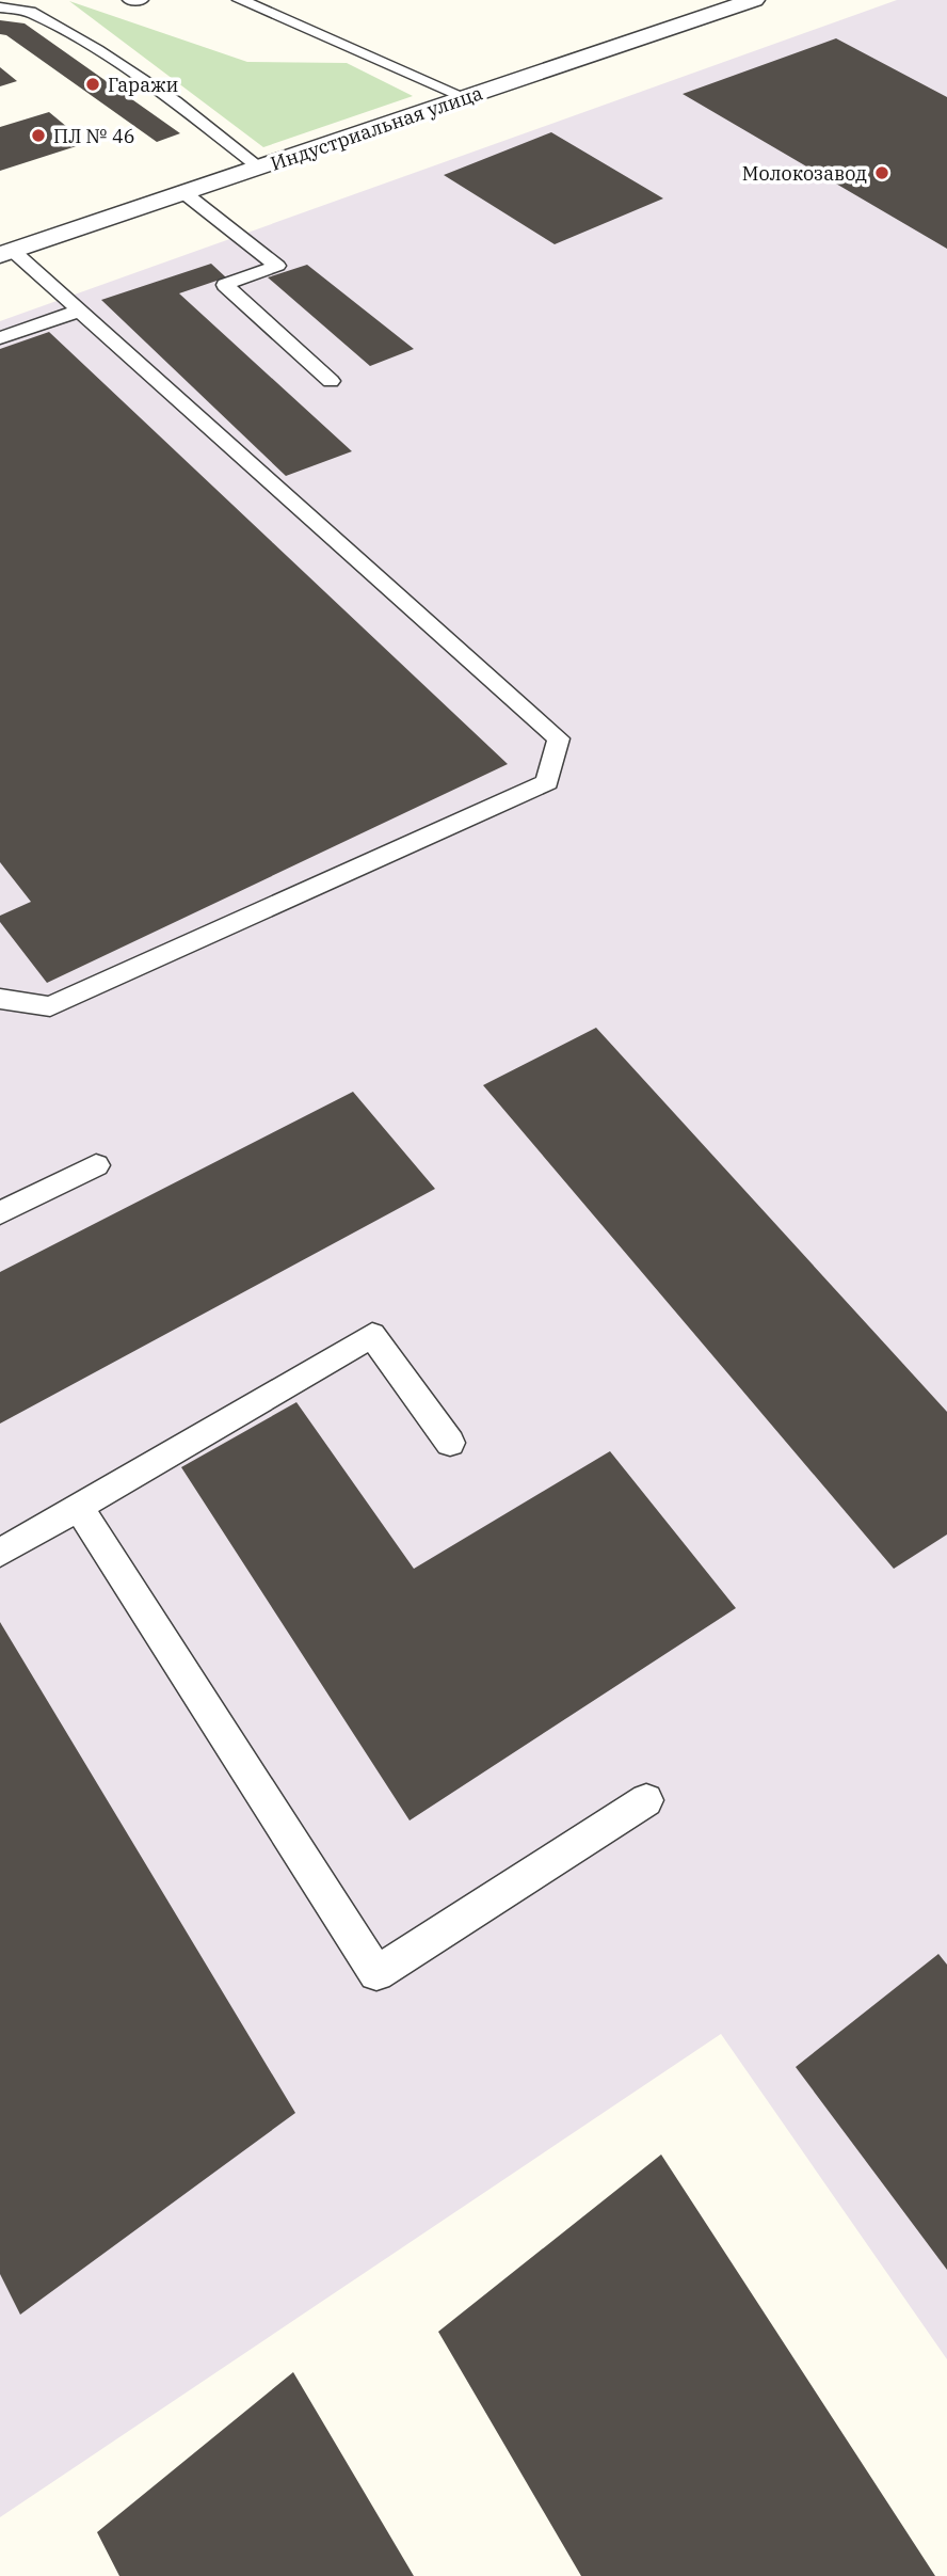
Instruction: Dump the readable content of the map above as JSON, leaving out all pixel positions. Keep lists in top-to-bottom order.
{
  "streets": {
    "street": ["Индустриальная улица"]
  },
  "places": ["Гаражи", "ПЛ № 46", "Молокозавод"]
}
